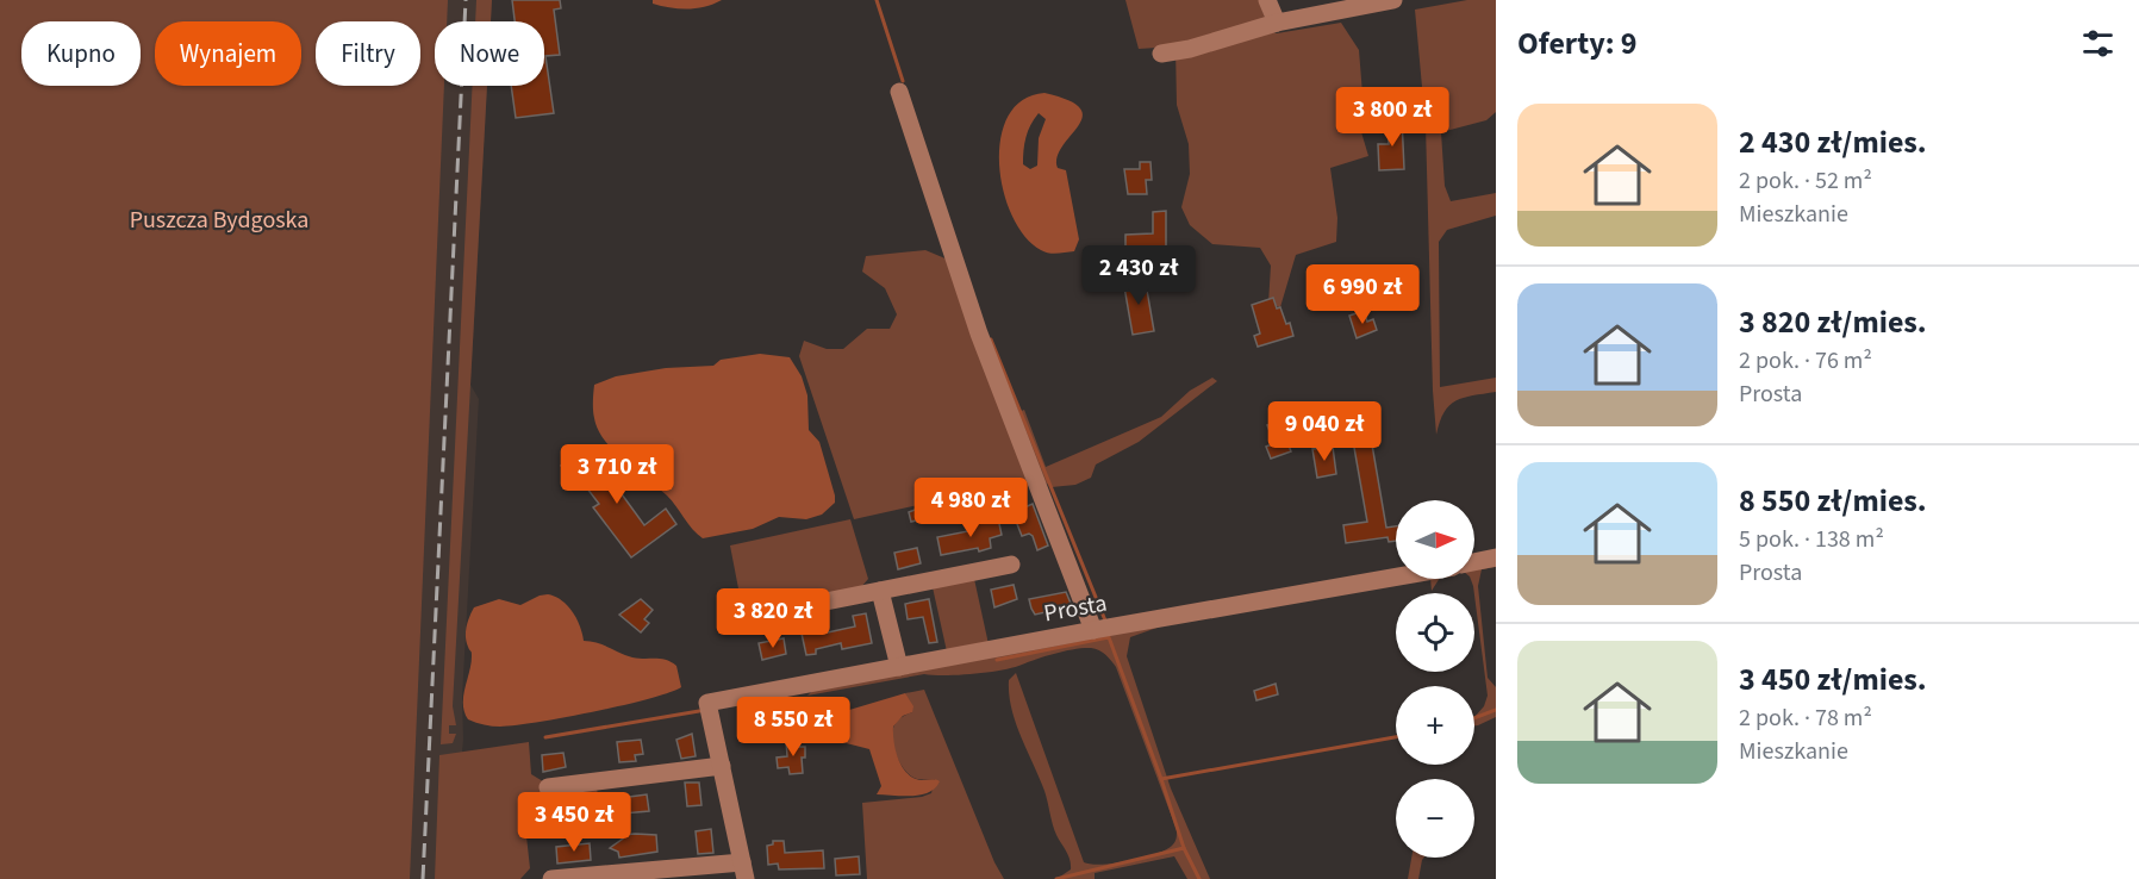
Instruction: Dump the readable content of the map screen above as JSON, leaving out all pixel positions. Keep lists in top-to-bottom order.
{
  "streets": {
    "street": ["Prosta"]
  },
  "parks": ["Puszcza Bydgoska"],
  "north": "right",
  "page": {
    "heading": "Oferty: 9",
    "chip": [
      "Kupno",
      "Wynajem",
      "Filtry",
      "Nowe"
    ],
    "list": [
      {
        "name": "2 430 zł/mies.",
        "note": "2 pok. · 52 m² · Mieszkanie"
      },
      {
        "name": "3 820 zł/mies.",
        "note": "2 pok. · 76 m² · Prosta"
      },
      {
        "name": "8 550 zł/mies.",
        "note": "5 pok. · 138 m² · Prosta"
      },
      {
        "name": "3 450 zł/mies.",
        "note": "2 pok. · 78 m² · Mieszkanie"
      }
    ],
    "price": [
      "3 800 zł",
      "2 430 zł",
      "6 990 zł",
      "9 040 zł",
      "3 710 zł",
      "4 980 zł",
      "3 820 zł",
      "8 550 zł",
      "3 450 zł"
    ],
    "map_buttons": ["+", "−"]
  }
}
